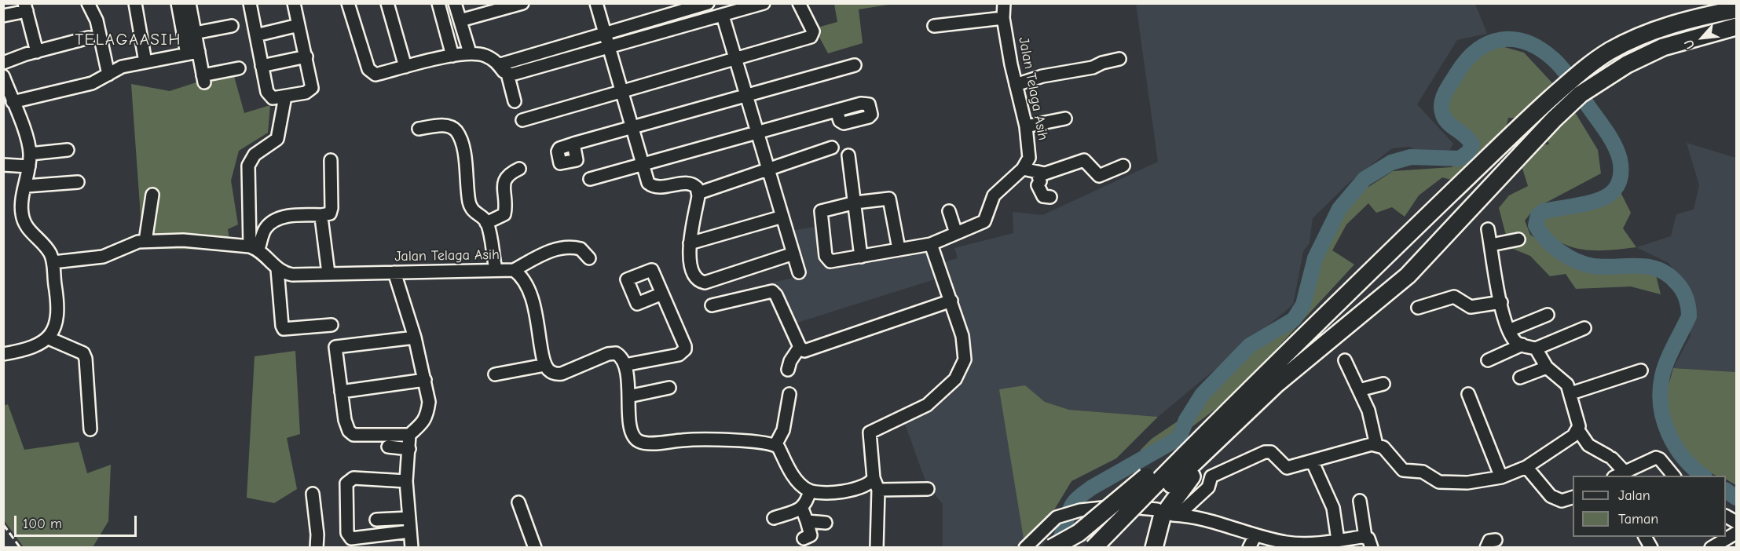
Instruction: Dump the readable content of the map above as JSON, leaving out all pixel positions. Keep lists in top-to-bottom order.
{
  "streets": {
    "street": ["Jalan Telaga Asih"]
  },
  "districts": ["TELAGAASIH"],
  "legend": ["Jalan", "Taman"],
  "scale_bar": "100 m",
  "north": "bottom left"
}
